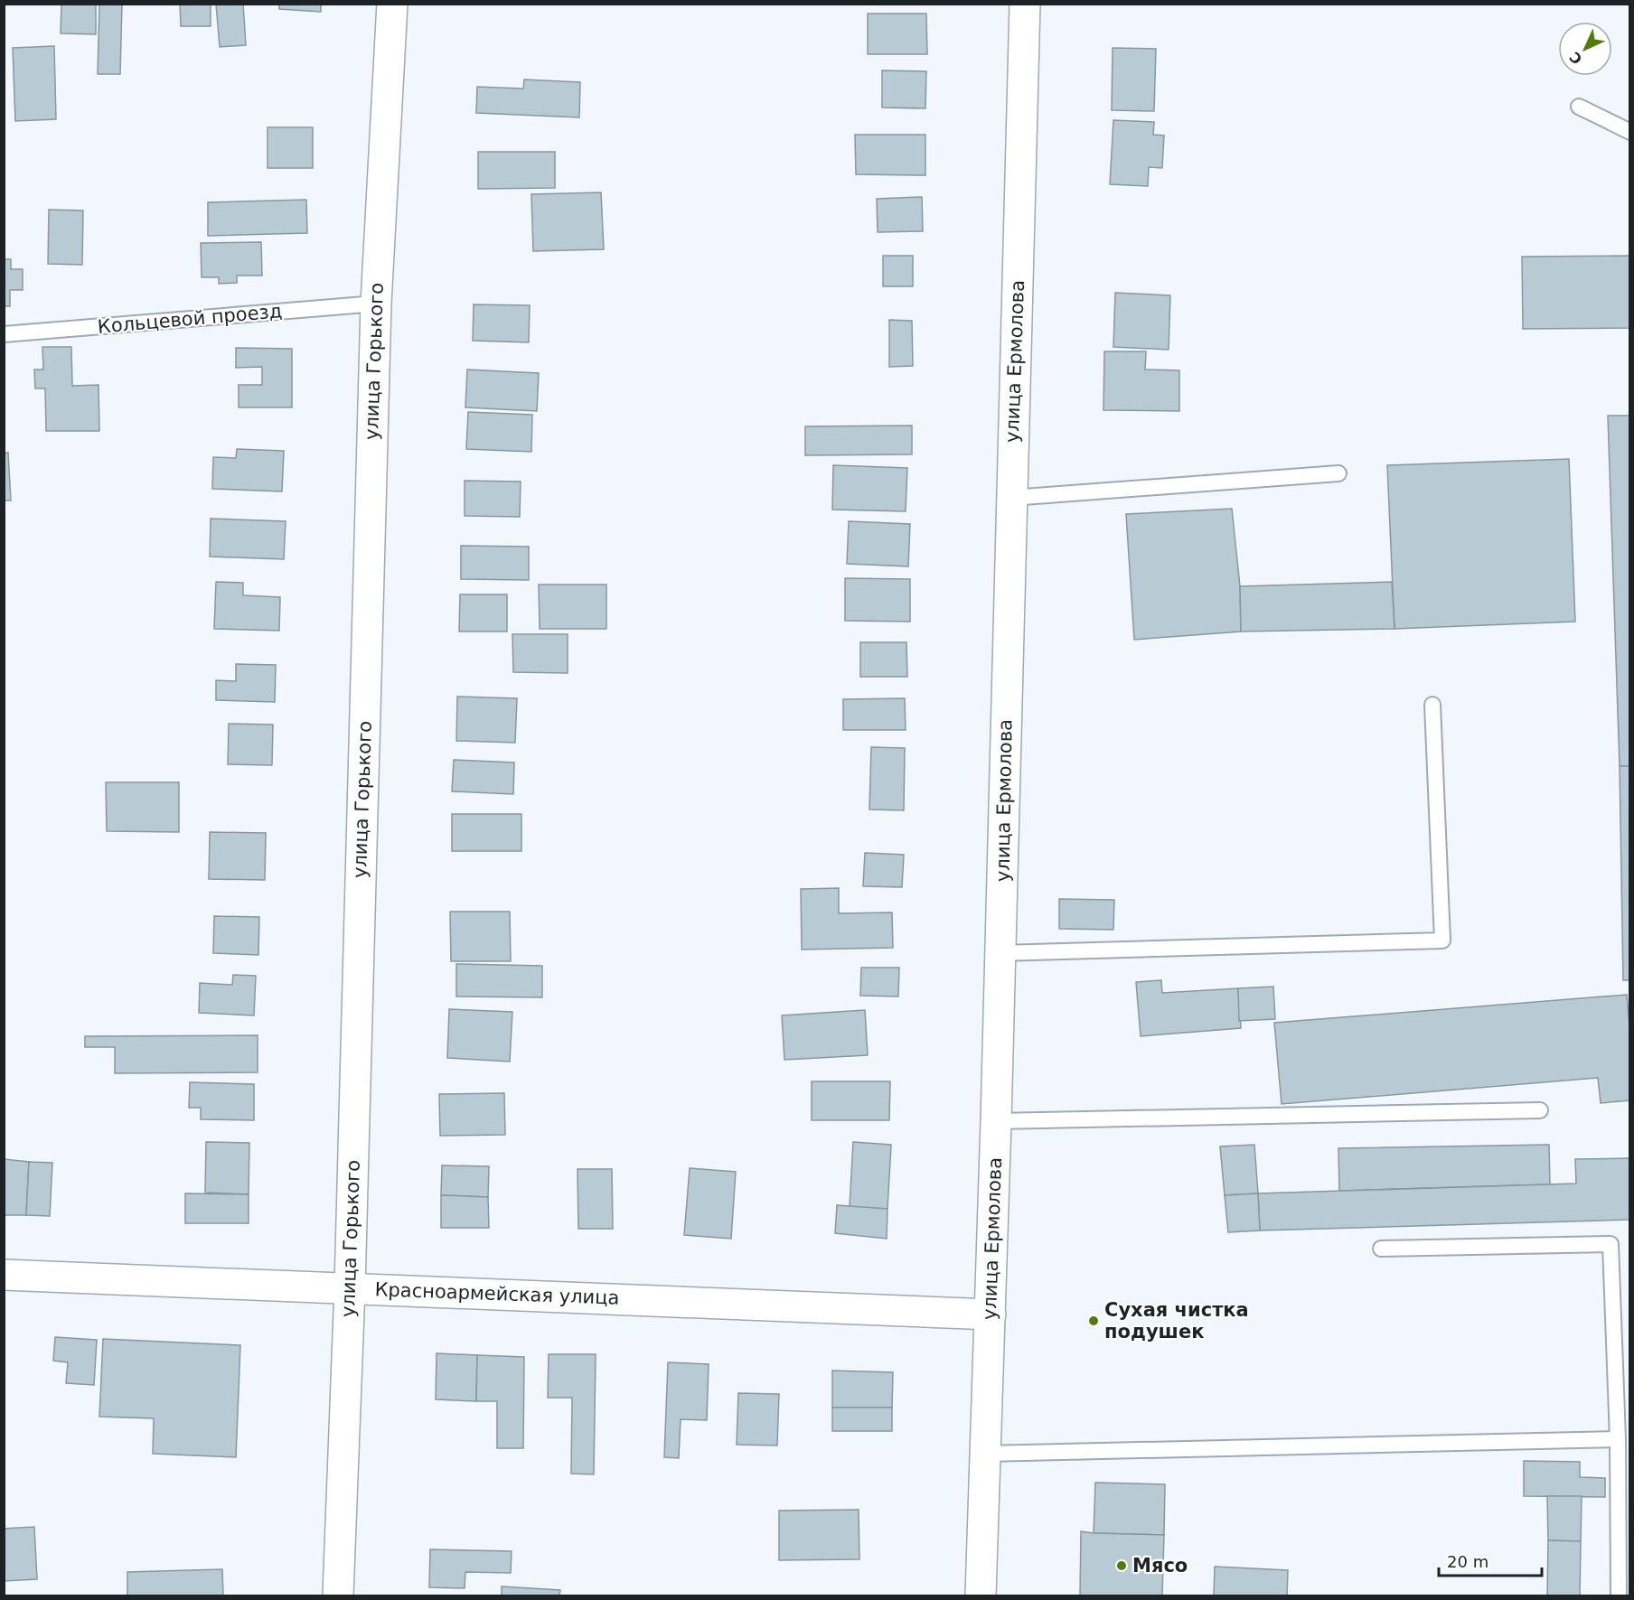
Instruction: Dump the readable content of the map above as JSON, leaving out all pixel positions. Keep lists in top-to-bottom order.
{
  "streets": {
    "street": ["улица Горького", "улица Ермолова", "Красноармейская улица"],
    "lane": ["Кольцевой проезд"]
  },
  "crossings": [
    ["Кольцевой проезд", "улица Горького"],
    ["улица Горького", "Красноармейская улица"],
    ["улица Ермолова", "Красноармейская улица"]
  ],
  "places": ["Сухая чистка подушек", "Мясо"],
  "scale_bar": "20 m",
  "north": "bottom left"
}
